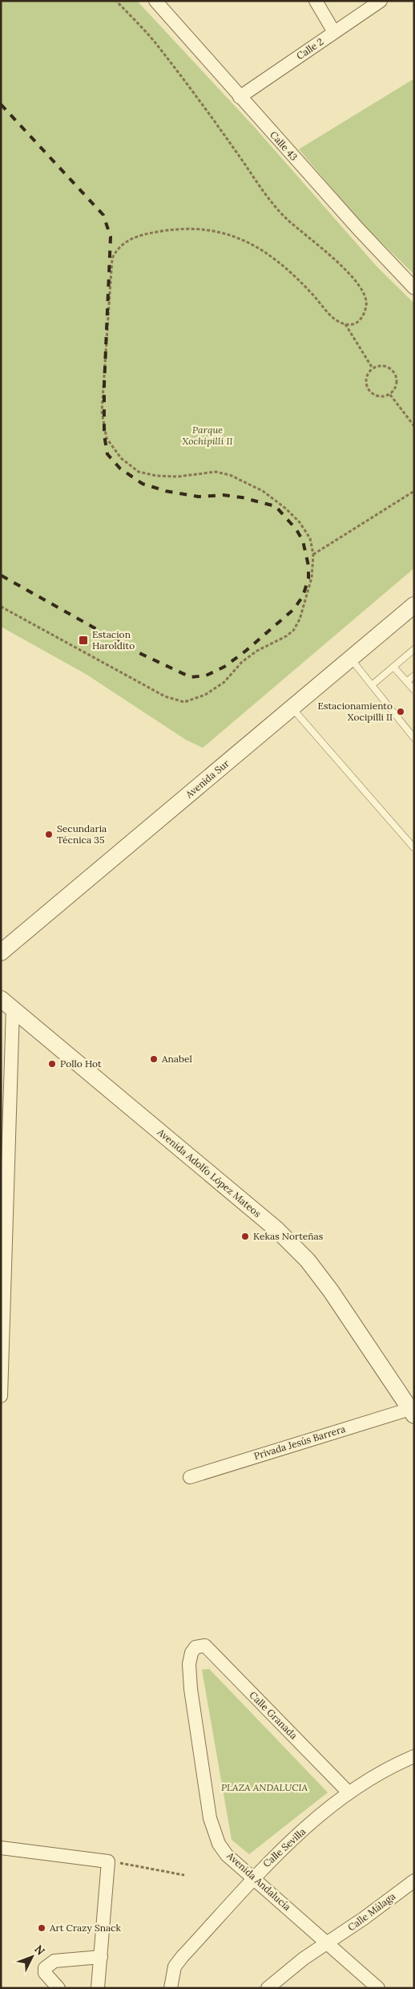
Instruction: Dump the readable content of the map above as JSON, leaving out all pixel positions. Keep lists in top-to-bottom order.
{
  "streets": {
    "street": [
      "Calle 2",
      "Calle 43",
      "Avenida Sur",
      "Avenida Adolfo López Mateos",
      "Privada Jesús Barrera",
      "Calle Granada",
      "Calle Sevilla",
      "Avenida Andalucía",
      "Calle Málaga"
    ]
  },
  "crossings": [
    ["Calle 2", "Calle 43"],
    ["Avenida Adolfo López Mateos", "Privada Jesús Barrera"],
    ["Calle Granada", "Calle Sevilla"],
    ["Calle Granada", "Avenida Andalucía"],
    ["Calle Sevilla", "Avenida Andalucía"],
    ["Avenida Andalucía", "Calle Málaga"]
  ],
  "parks": ["Parque Xochipilli II", "PLAZA ANDALUCIA"],
  "places": {
    "transit": ["Estacion Haroldito"],
    "other": [
      "Estacionamiento Xocipilli II",
      "Secundaria Técnica 35",
      "Anabel",
      "Pollo Hot",
      "Kekas Norteñas",
      "Art Crazy Snack"
    ]
  },
  "north": "top right"
}
